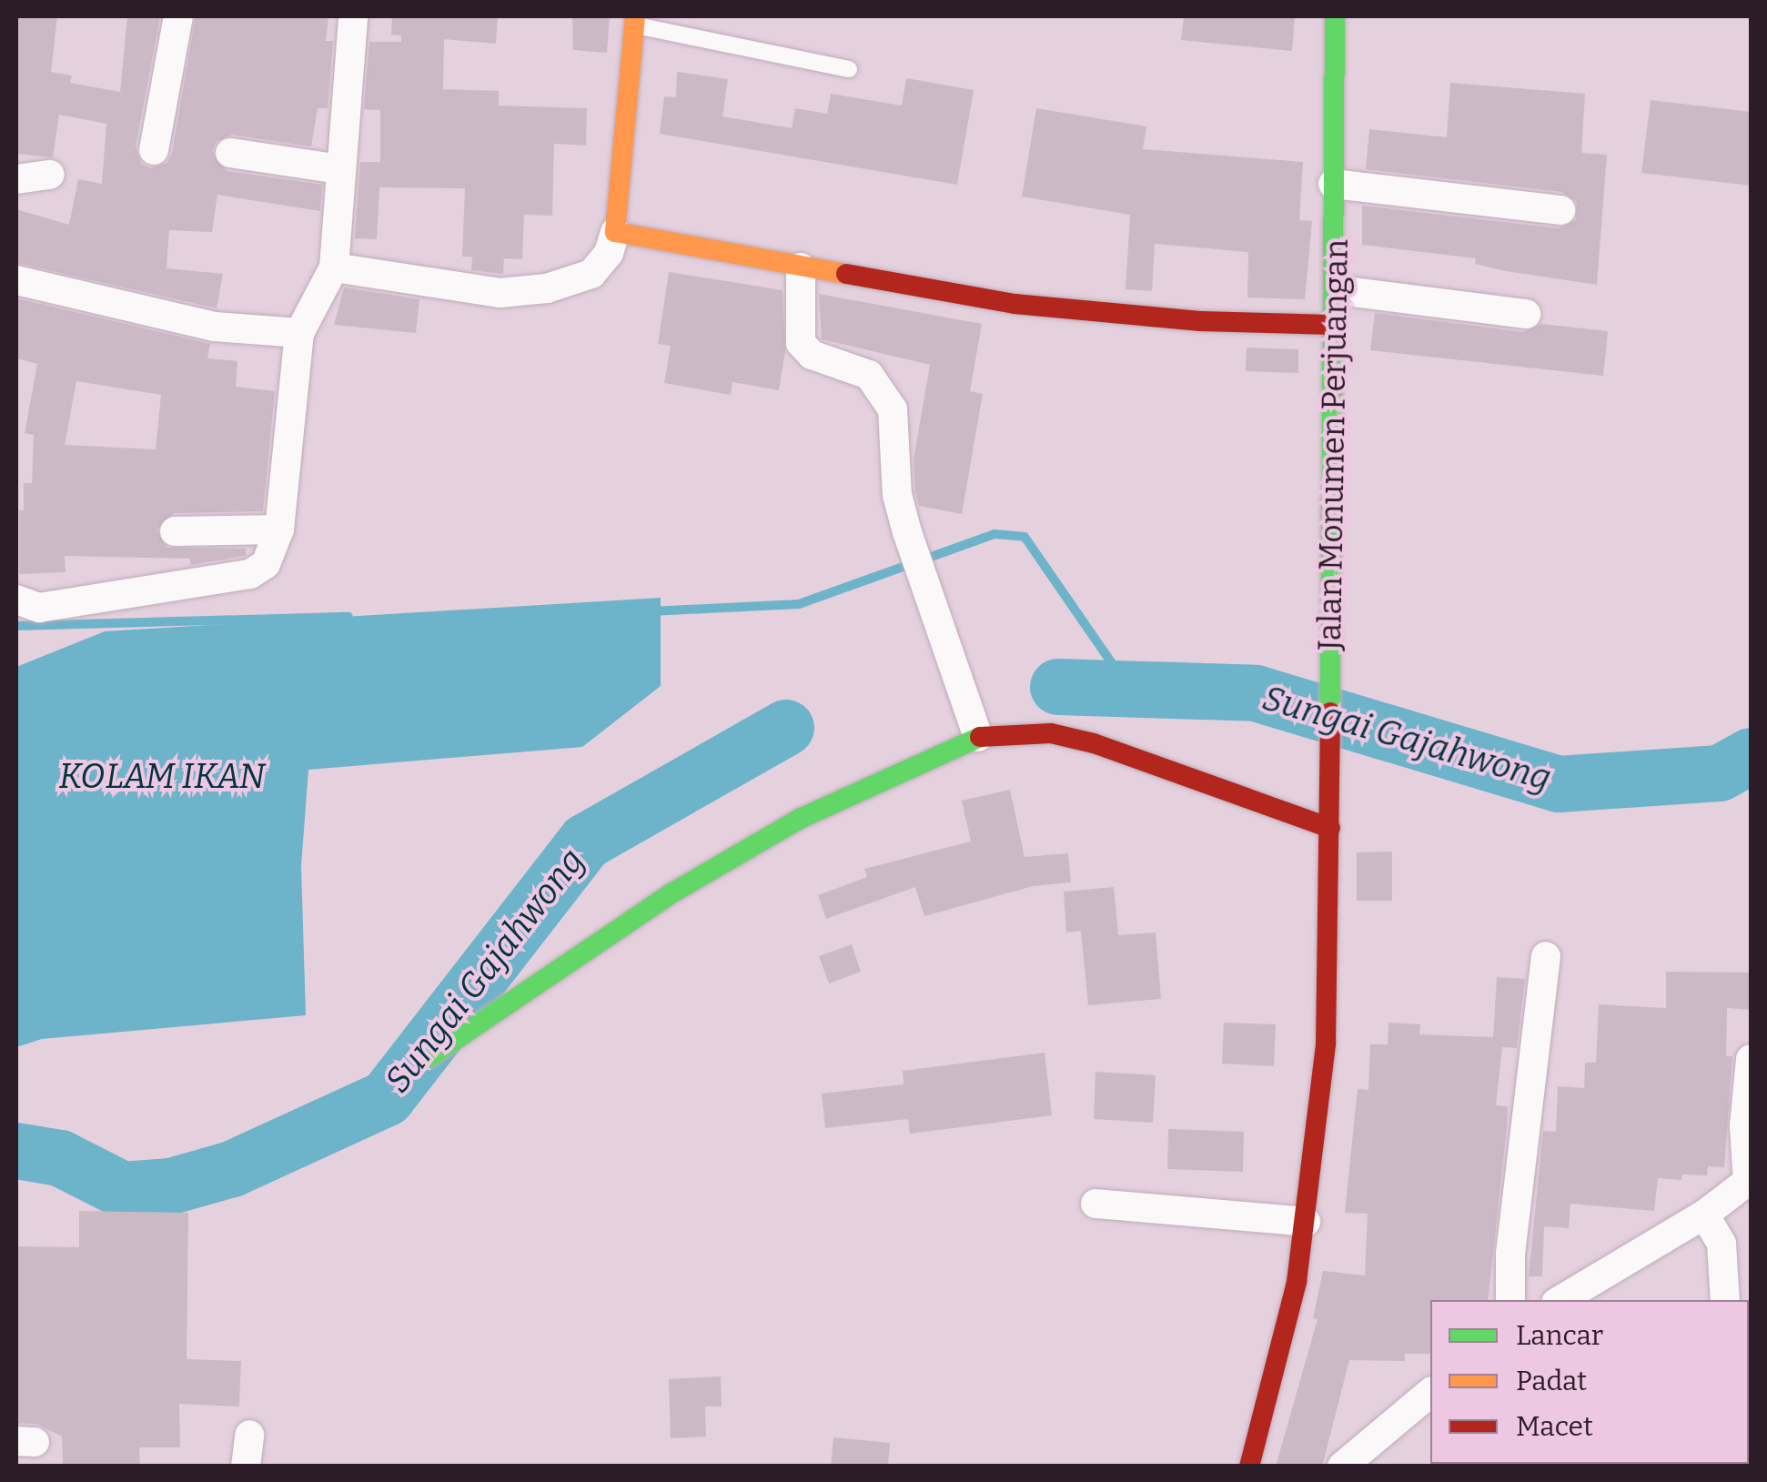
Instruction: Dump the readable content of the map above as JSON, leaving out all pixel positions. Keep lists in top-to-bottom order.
{
  "streets": {
    "street": ["Jalan Monumen Perjuangan"]
  },
  "water": ["Sungai Gajahwong", "KOLAM IKAN"],
  "legend": ["Lancar", "Padat", "Macet"]
}
